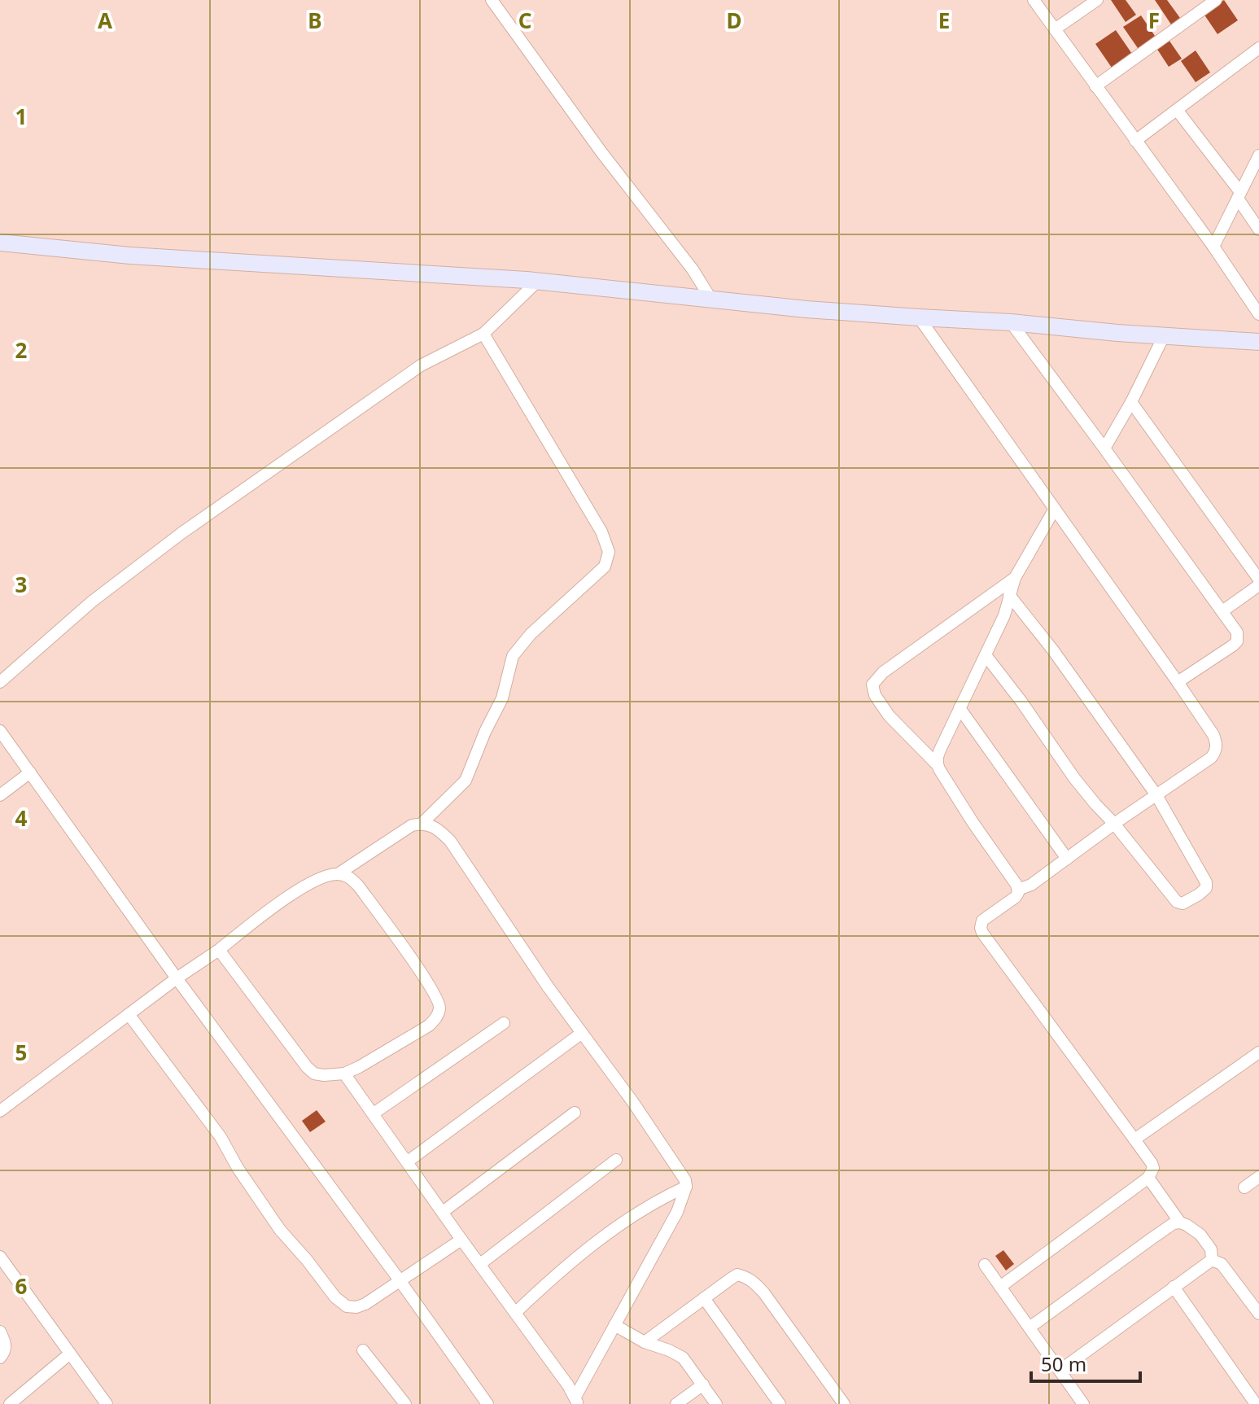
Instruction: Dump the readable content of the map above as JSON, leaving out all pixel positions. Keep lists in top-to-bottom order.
{
  "scale_bar": "50 m",
  "grid": {
    "columns": [
      "A",
      "B",
      "C",
      "D",
      "E",
      "F"
    ],
    "rows": [
      "1",
      "2",
      "3",
      "4",
      "5",
      "6"
    ]
  }
}
